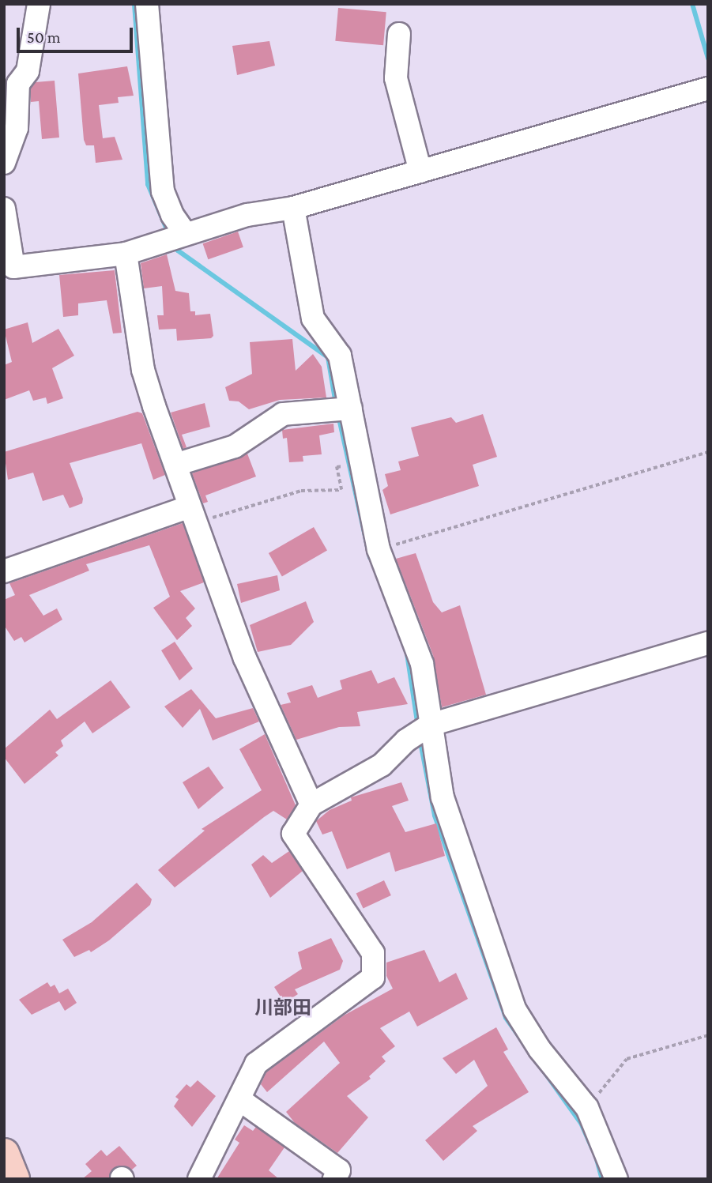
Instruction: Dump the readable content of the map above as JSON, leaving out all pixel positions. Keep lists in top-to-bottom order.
{
  "districts": ["川部田"],
  "scale_bar": "50 m"
}
